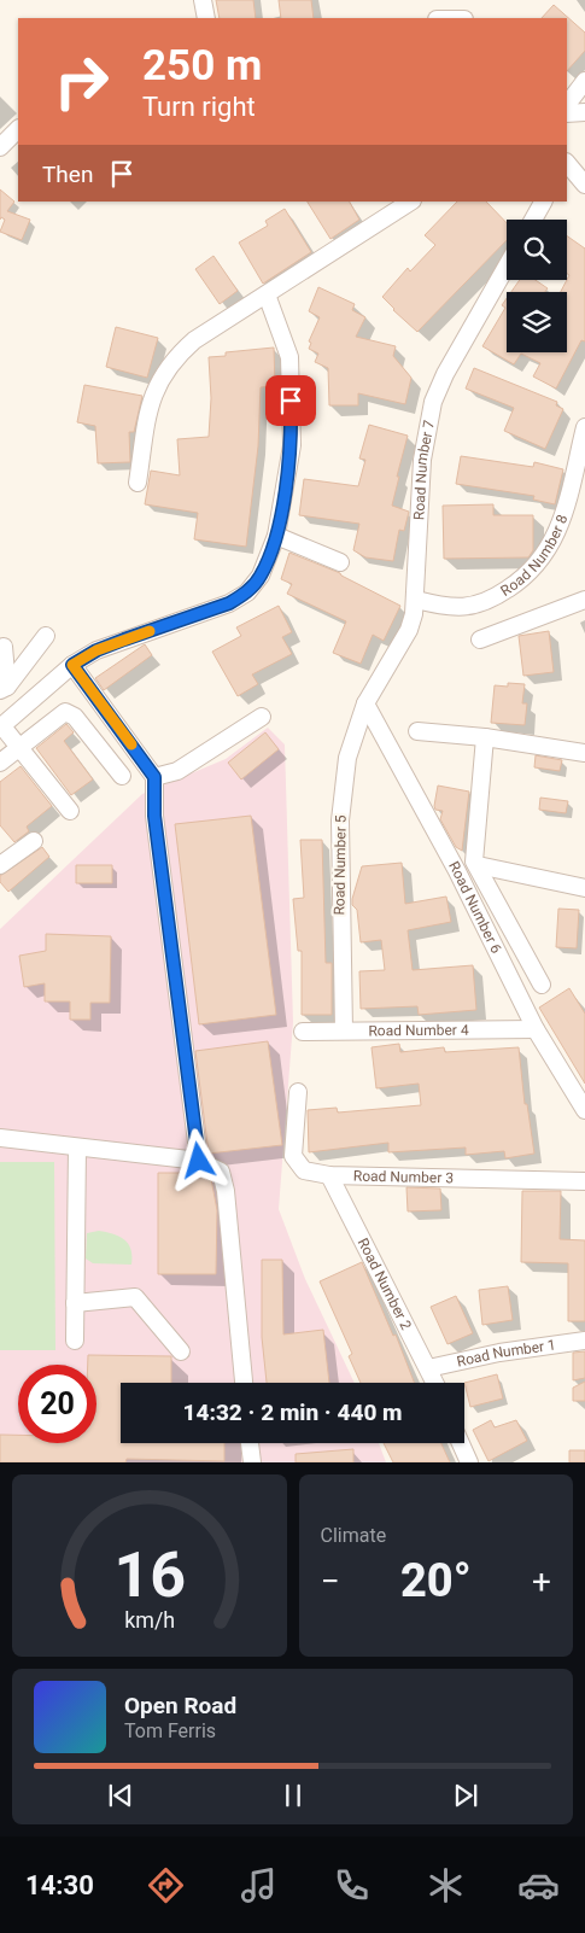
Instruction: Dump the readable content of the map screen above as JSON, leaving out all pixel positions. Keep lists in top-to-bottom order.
{
  "streets": {
    "street": [
      "Road Number 7",
      "Road Number 8",
      "Road Number 5",
      "Road Number 6",
      "Road Number 4",
      "Road Number 3",
      "Road Number 2",
      "Road Number 1"
    ]
  },
  "crossings": [
    ["Road Number 7", "Road Number 8"],
    ["Road Number 7", "Road Number 5"],
    ["Road Number 7", "Road Number 6"],
    ["Road Number 5", "Road Number 6"],
    ["Road Number 5", "Road Number 4"],
    ["Road Number 6", "Road Number 4"],
    ["Road Number 3", "Road Number 2"],
    ["Road Number 2", "Road Number 1"]
  ],
  "page": {
    "turn": ["250 m", "Turn right"],
    "then": "Then",
    "limit": "20",
    "trip": "14:32 · 2 min · 440 m",
    "tile": "Climate",
    "heat": ["−", "20°", "+"],
    "song": ["Open Road", "Tom Ferris"],
    "tabs": "14:30",
    "gauge": ["16", "km/h"]
  }
}
